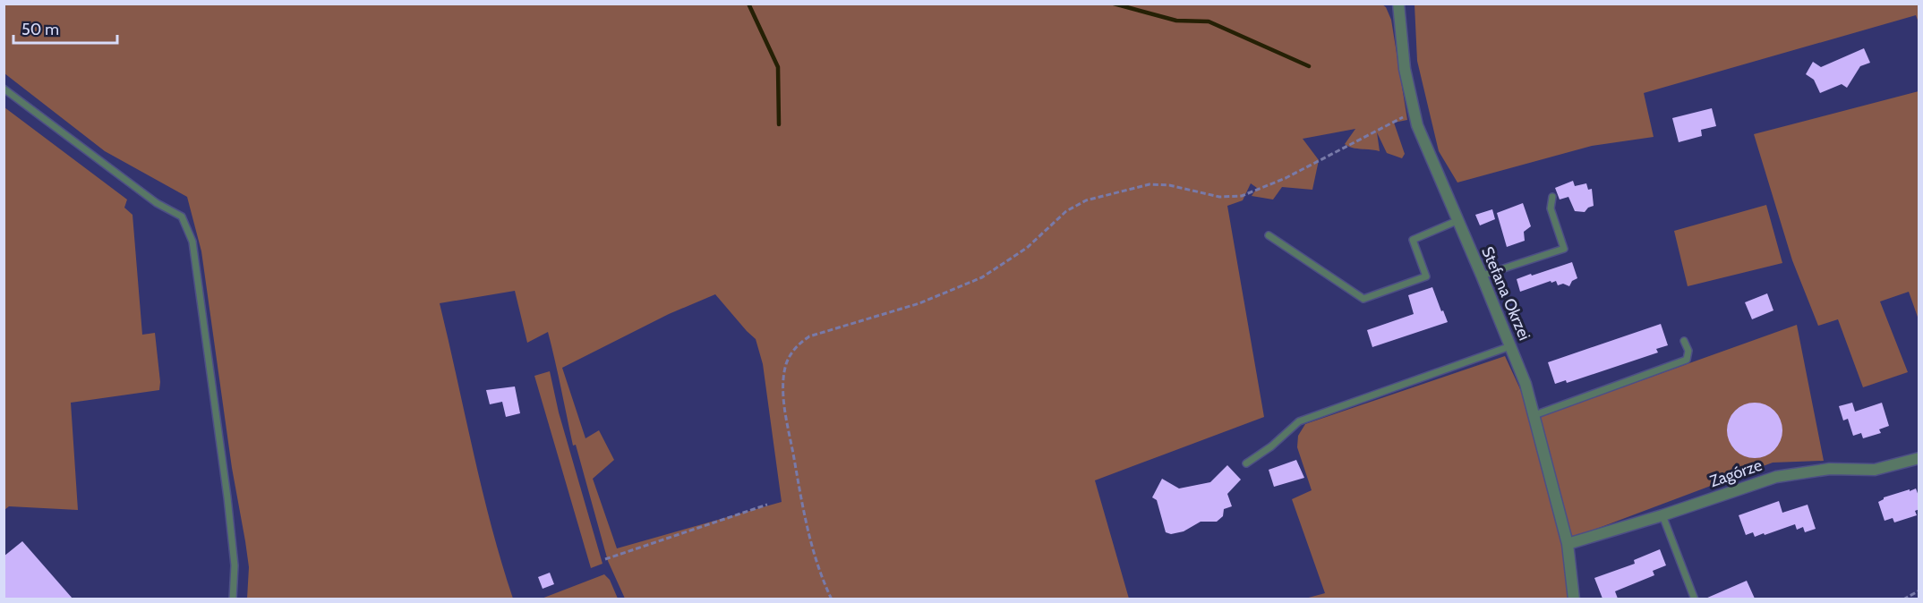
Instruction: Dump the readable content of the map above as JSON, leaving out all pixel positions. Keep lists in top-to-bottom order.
{
  "streets": {
    "street": ["Stefana Okrzei", "Zagórze"]
  },
  "crossings": [
    ["Stefana Okrzei", "Zagórze"]
  ],
  "scale_bar": "50 m"
}
